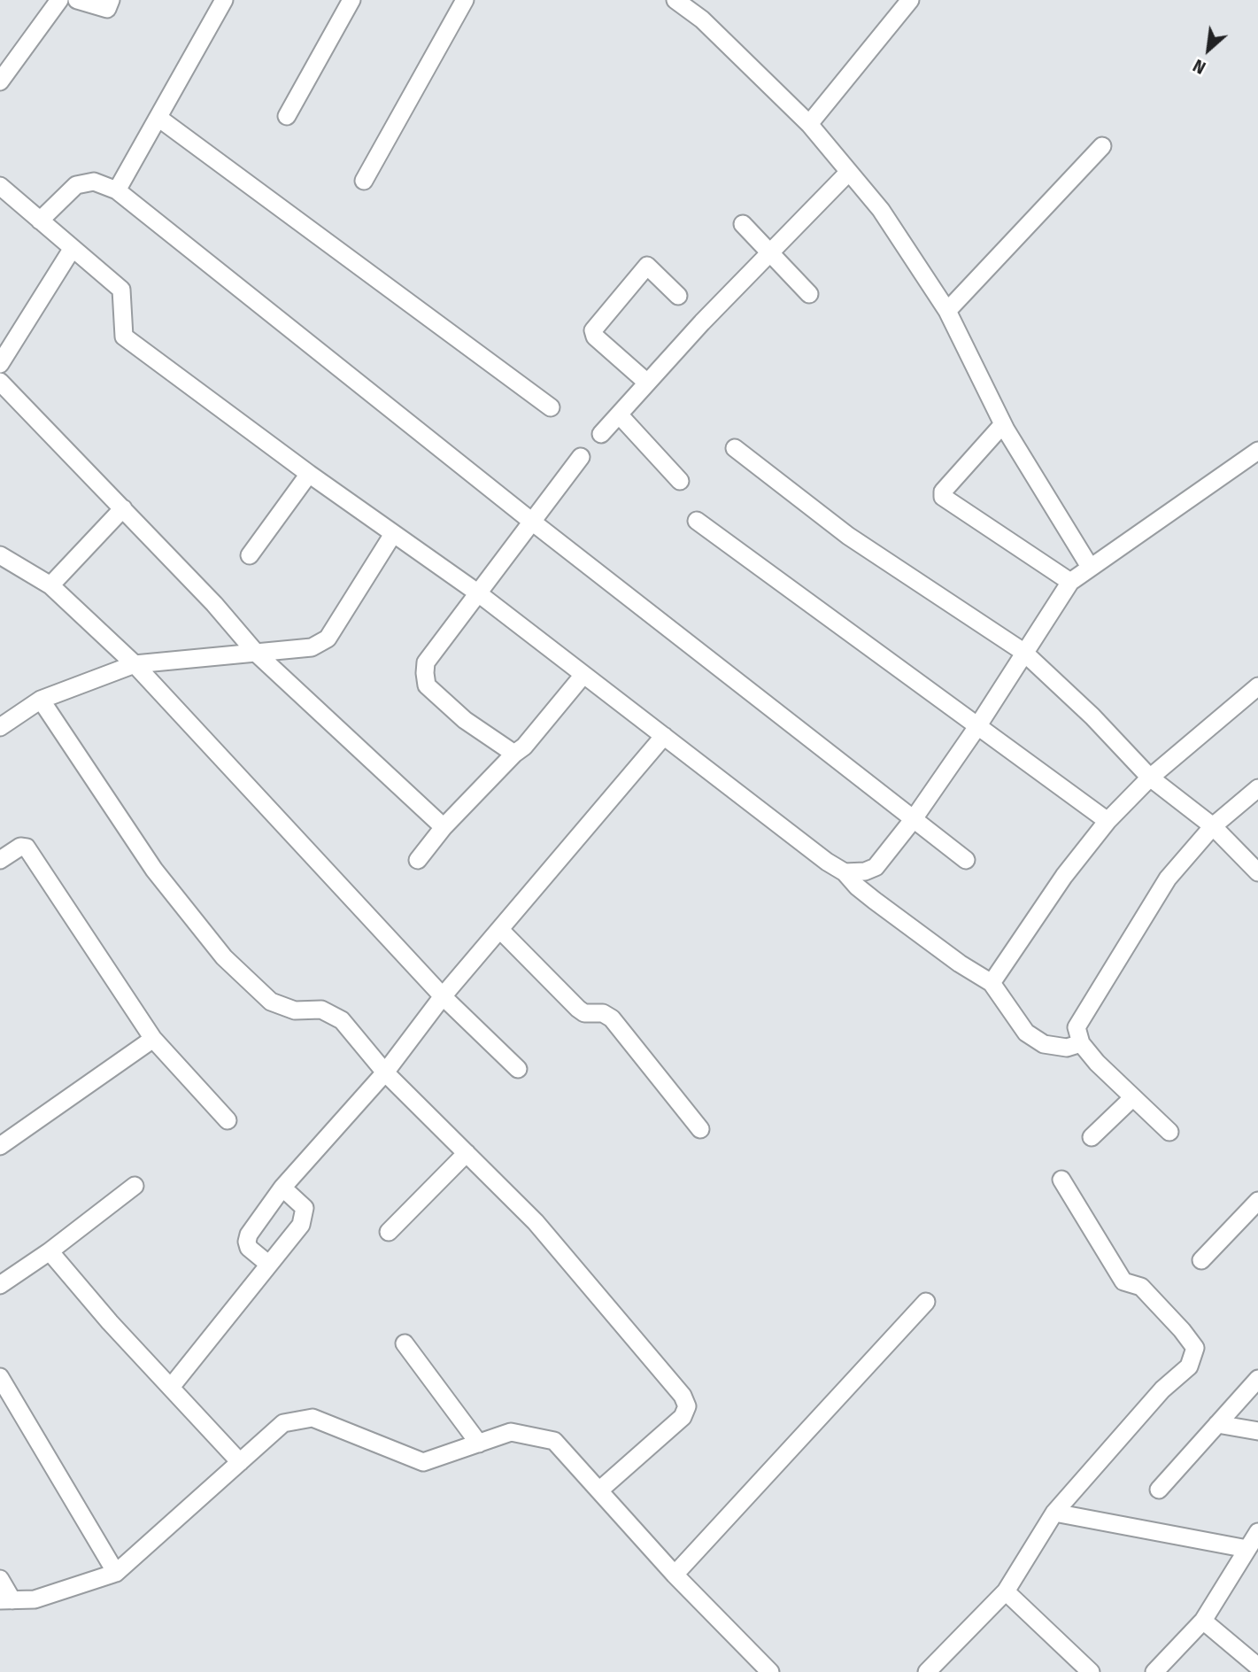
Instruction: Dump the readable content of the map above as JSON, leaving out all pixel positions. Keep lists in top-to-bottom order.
{
  "north": "bottom left"
}
